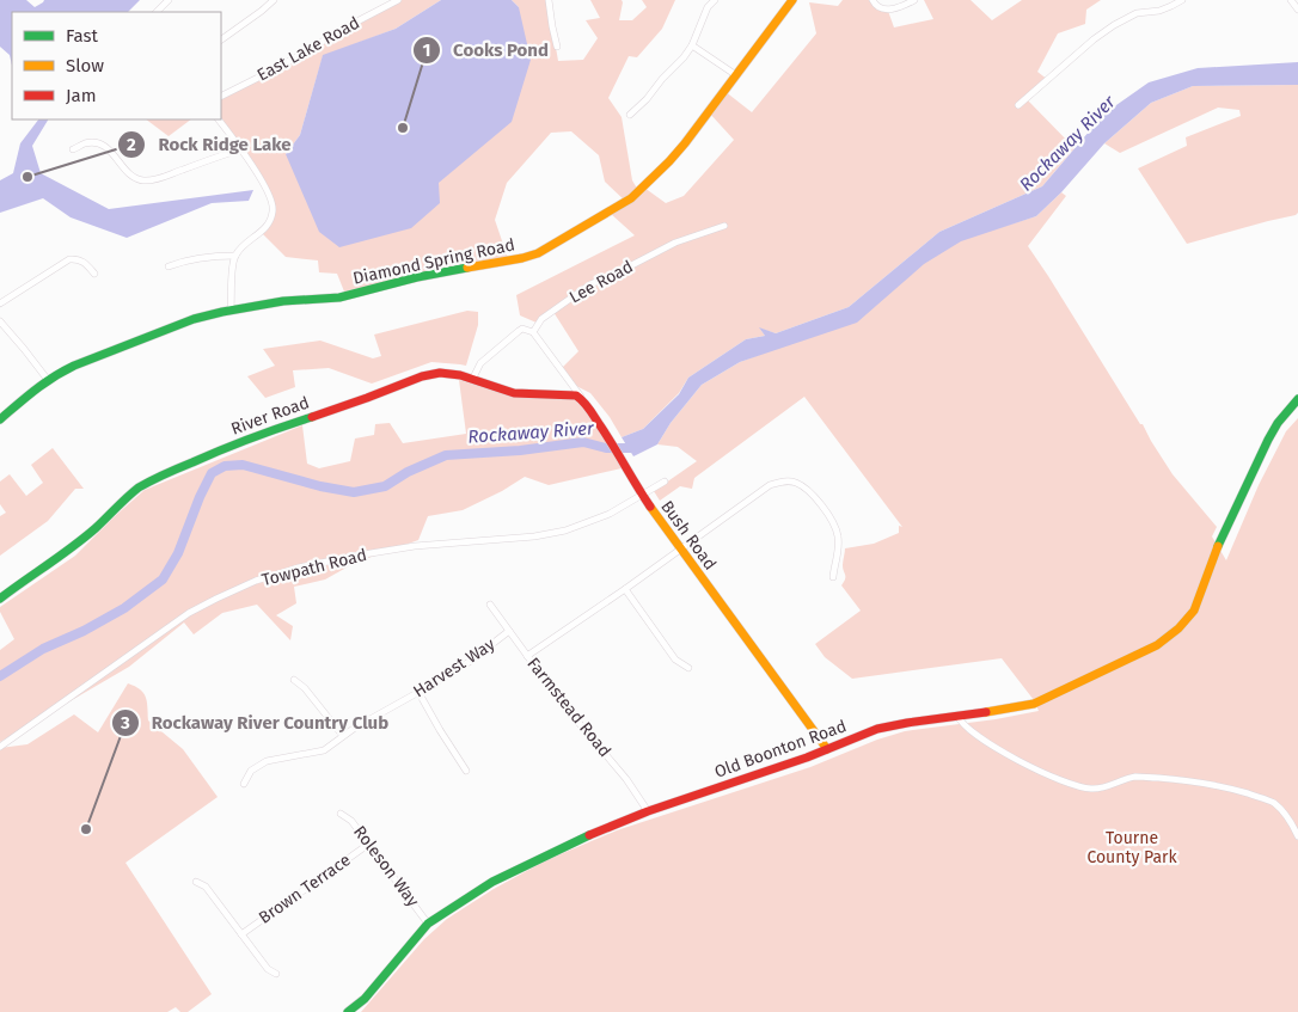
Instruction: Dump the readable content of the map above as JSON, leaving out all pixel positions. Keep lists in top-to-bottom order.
{
  "streets": {
    "street": [
      "East Lake Road",
      "Diamond Spring Road",
      "Lee Road",
      "River Road",
      "Bush Road",
      "Towpath Road",
      "Harvest Way",
      "Farmstead Road",
      "Old Boonton Road",
      "Roleson Way",
      "Brown Terrace"
    ]
  },
  "crossings": [
    ["Lee Road", "River Road"],
    ["Lee Road", "Bush Road"],
    ["River Road", "Bush Road"],
    ["Bush Road", "Towpath Road"],
    ["Bush Road", "Old Boonton Road"],
    ["Harvest Way", "Farmstead Road"],
    ["Farmstead Road", "Old Boonton Road"],
    ["Old Boonton Road", "Roleson Way"],
    ["Roleson Way", "Brown Terrace"]
  ],
  "water": ["Rockaway River"],
  "parks": ["Tourne County Park"],
  "places": ["Cooks Pond", "Rock Ridge Lake", "Rockaway River Country Club"],
  "legend": ["Fast", "Slow", "Jam"]
}
